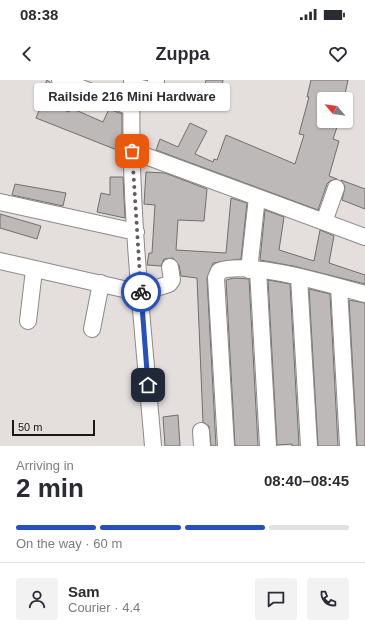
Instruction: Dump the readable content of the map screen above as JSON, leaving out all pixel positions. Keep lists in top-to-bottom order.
{
  "places": ["Railside 216 Mini Hardware"],
  "scale_bar": "50 m",
  "north": "top left",
  "page": {
    "status": "08:38",
    "header": "Zuppa",
    "bubble": "Railside 216 Mini Hardware",
    "scale": "50 m",
    "heading": ["2 min", "Arriving in", "08:40–08:45"],
    "panel": ["Sam", "Courier · 4.4"],
    "bar": "On the way · 60 m"
  }
}
